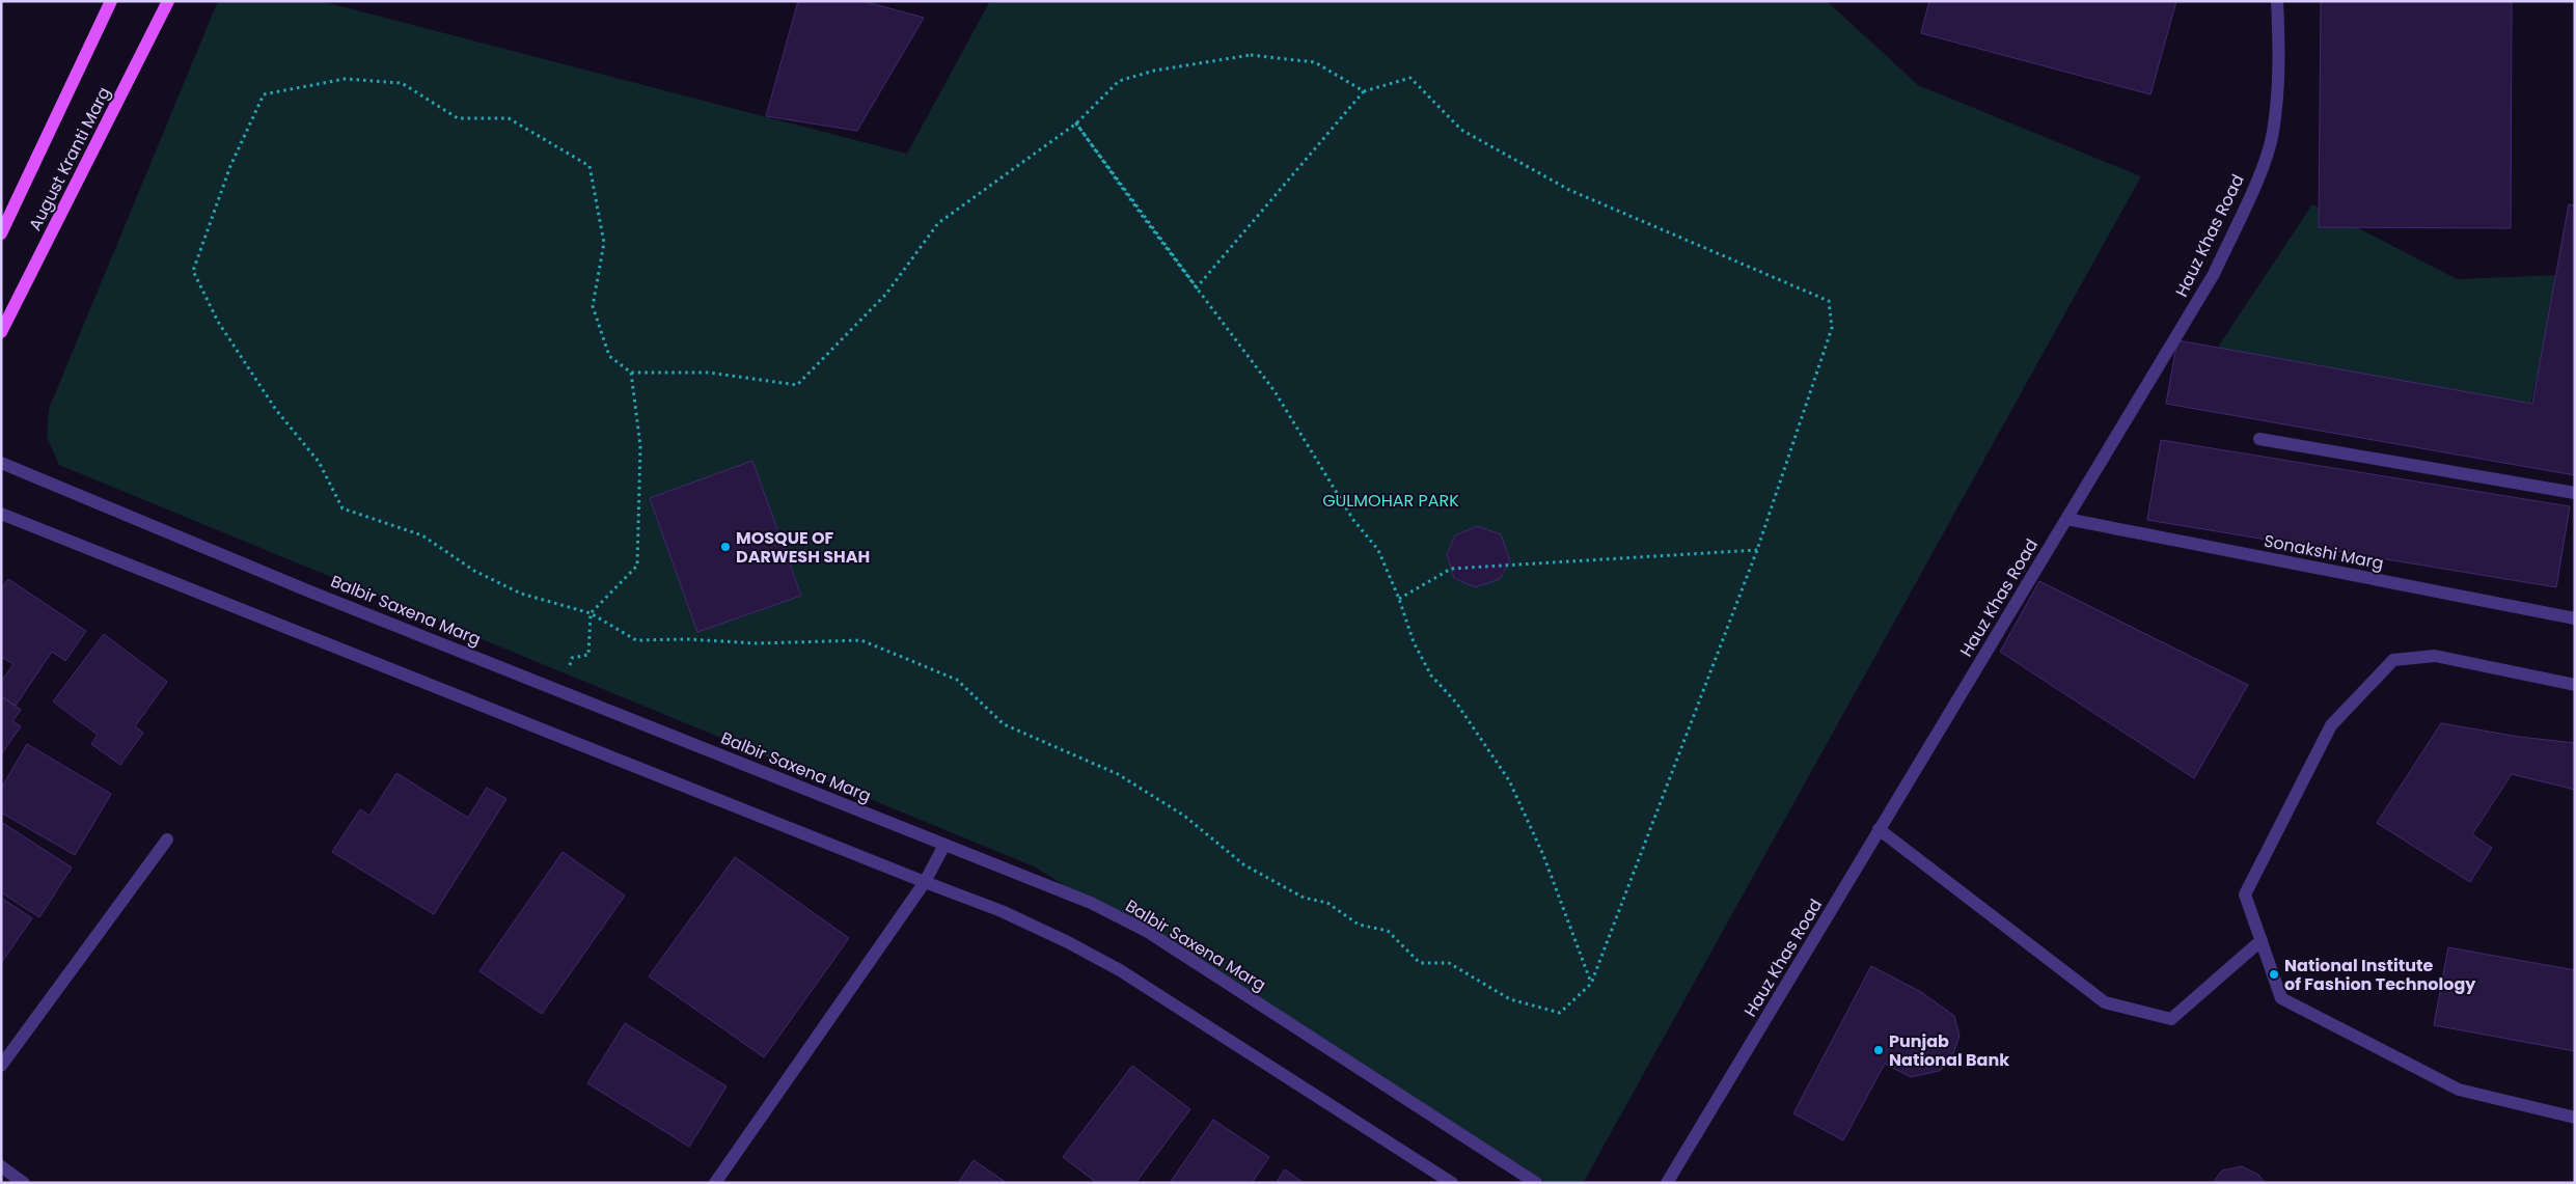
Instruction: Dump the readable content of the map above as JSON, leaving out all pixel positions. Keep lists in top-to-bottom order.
{
  "streets": {
    "main road": ["August Kranti Marg"],
    "street": ["Hauz Khas Road", "Sonakshi Marg", "Balbir Saxena Marg"]
  },
  "crossings": [
    ["Hauz Khas Road", "Sonakshi Marg"]
  ],
  "parks": ["GULMOHAR PARK"],
  "places": ["MOSQUE OF DARWESH SHAH", "National Institute of Fashion Technology", "Punjab National Bank"]
}
